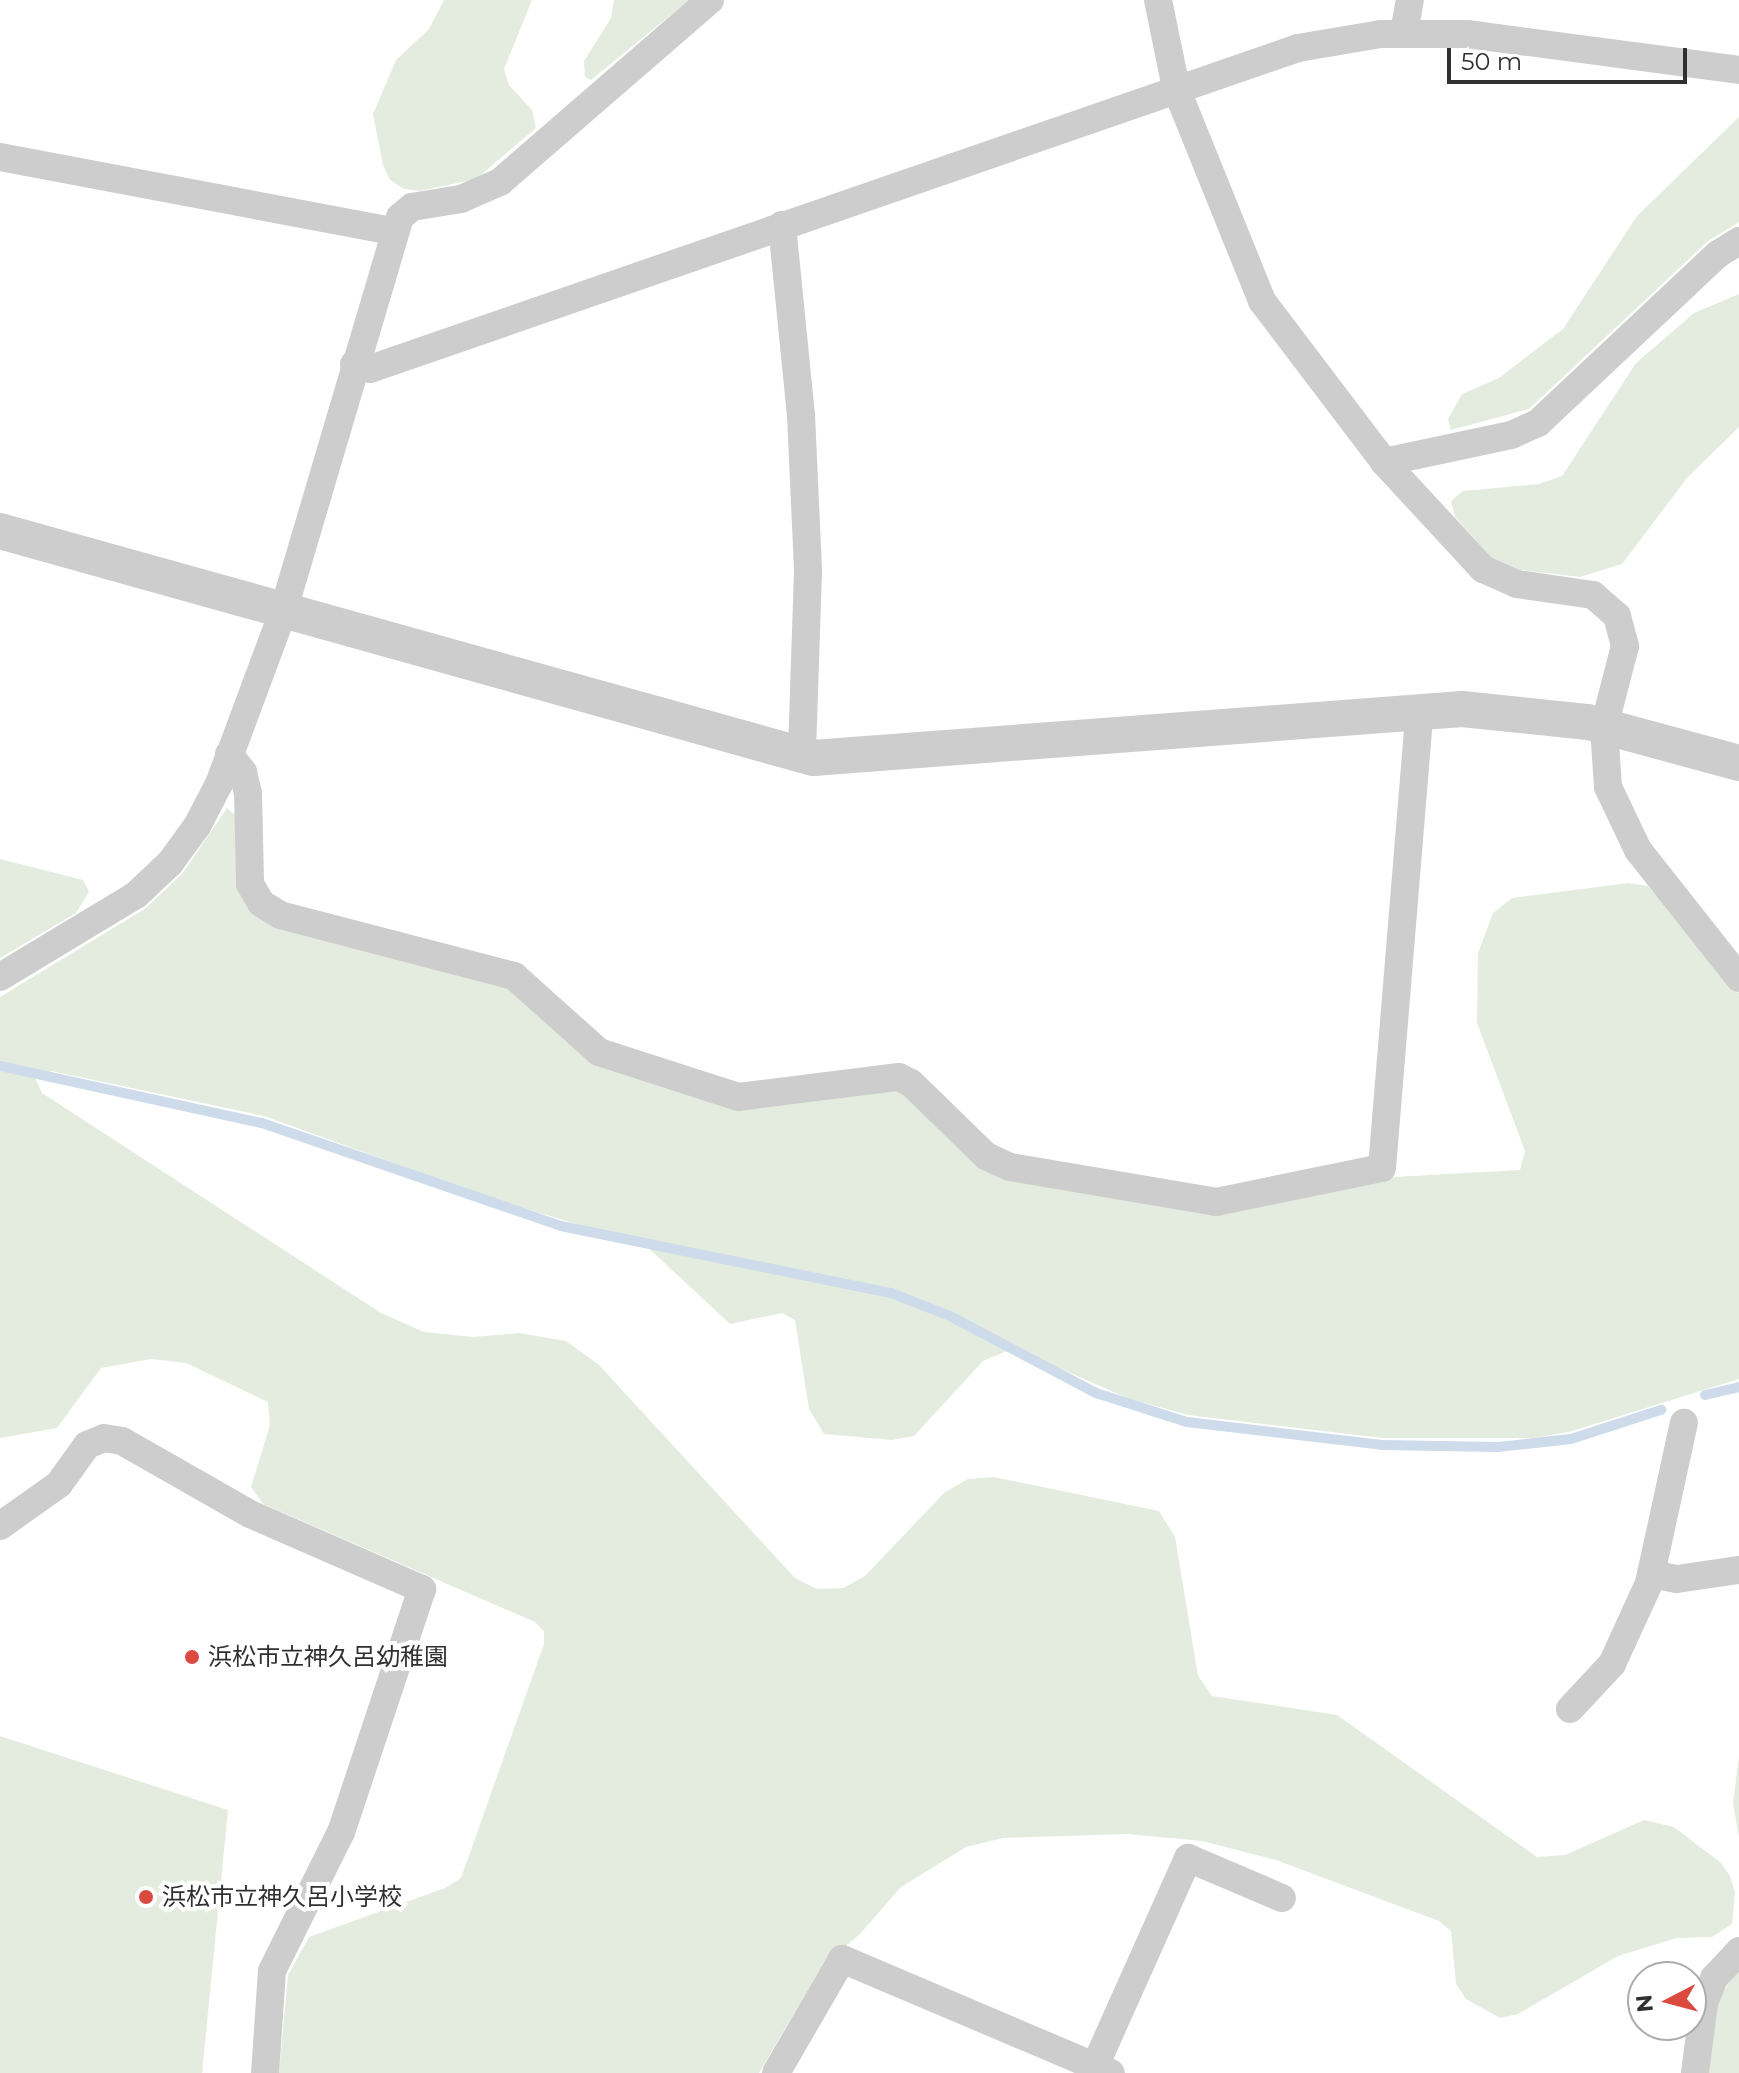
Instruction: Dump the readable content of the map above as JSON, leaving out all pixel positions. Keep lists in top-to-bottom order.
{
  "places": ["浜松市立神久呂幼稚園", "浜松市立神久呂小学校"],
  "scale_bar": "50 m",
  "north": "left"
}
